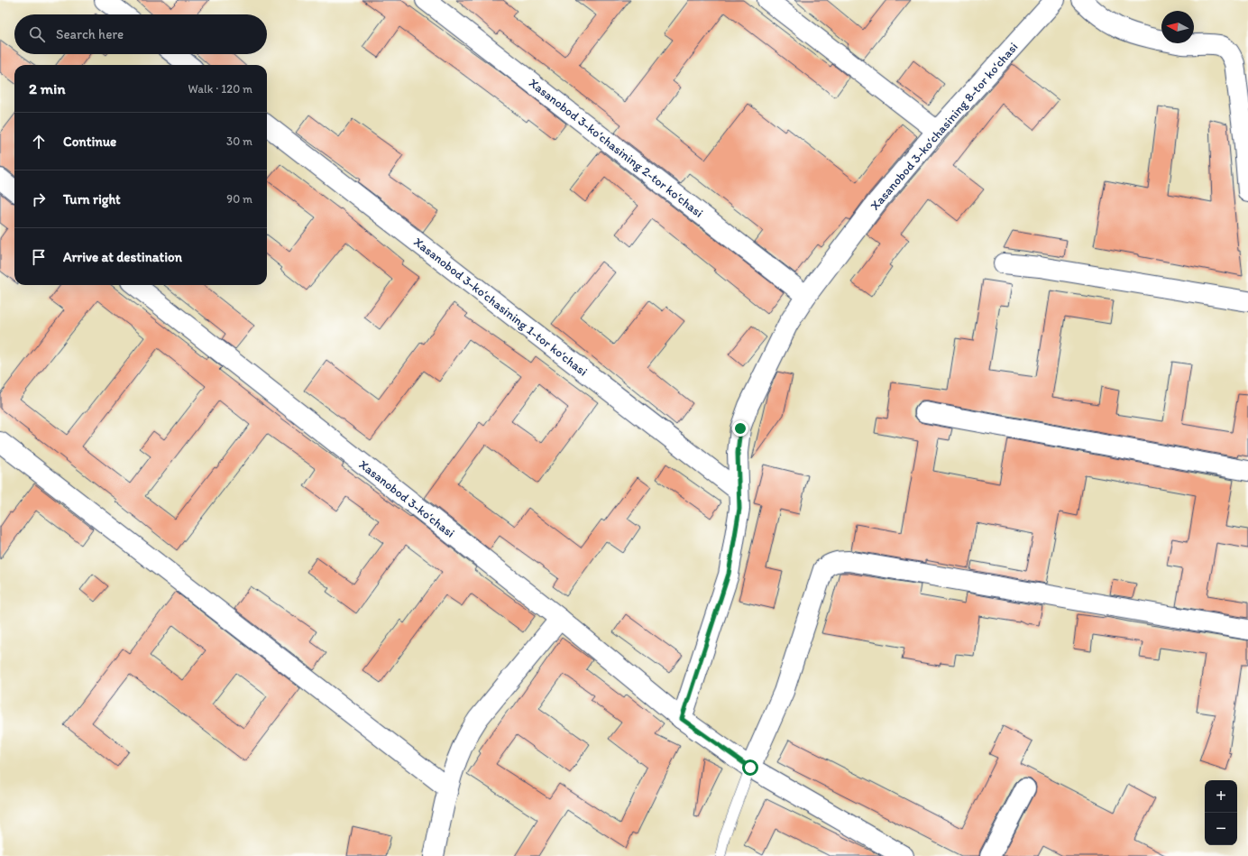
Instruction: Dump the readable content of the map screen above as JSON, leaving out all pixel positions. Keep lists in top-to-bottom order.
{
  "streets": {
    "street": [
      "Xasanobod 3-koʻchasining 8-tor koʻchasi",
      "Xasanobod 3-koʻchasining 2-tor koʻchasi",
      "Xasanobod 3-koʻchasining 1-tor koʻchasi",
      "Xasanobod 3-koʻchasi"
    ]
  },
  "crossings": [
    ["Xasanobod 3-koʻchasining 8-tor koʻchasi", "Xasanobod 3-koʻchasining 2-tor koʻchasi"],
    ["Xasanobod 3-koʻchasining 8-tor koʻchasi", "Xasanobod 3-koʻchasining 1-tor koʻchasi"],
    ["Xasanobod 3-koʻchasining 8-tor koʻchasi", "Xasanobod 3-koʻchasi"]
  ],
  "north": "left",
  "page": {
    "search": "Search here",
    "heading": ["2 min", "Walk · 120 m"],
    "list": [
      ["Continue", "30 m"],
      ["Turn right", "90 m"],
      "Arrive at destination"
    ],
    "map_buttons": ["+", "−"]
  }
}
